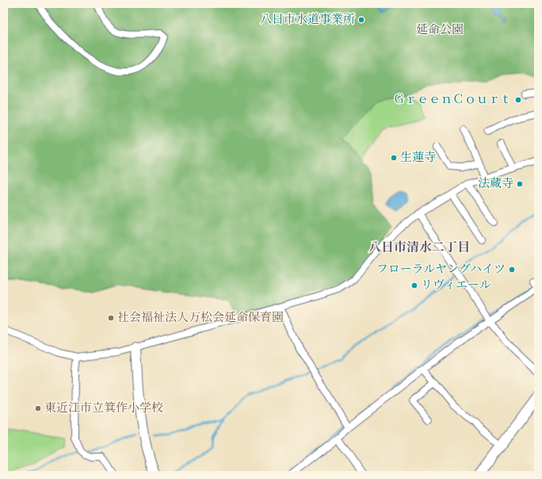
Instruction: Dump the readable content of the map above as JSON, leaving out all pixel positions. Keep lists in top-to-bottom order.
{
  "districts": ["八日市清水二丁目"],
  "parks": ["延命公園"],
  "places": [
    "八日市水道事業所",
    "ＧｒｅｅｎＣｏｕｒｔ",
    "生蓮寺",
    "法蔵寺",
    "フローラルヤングハイツ",
    "リヴィエール",
    "社会福祉法人万松会延命保育園",
    "東近江市立箕作小学校"
  ]
}
